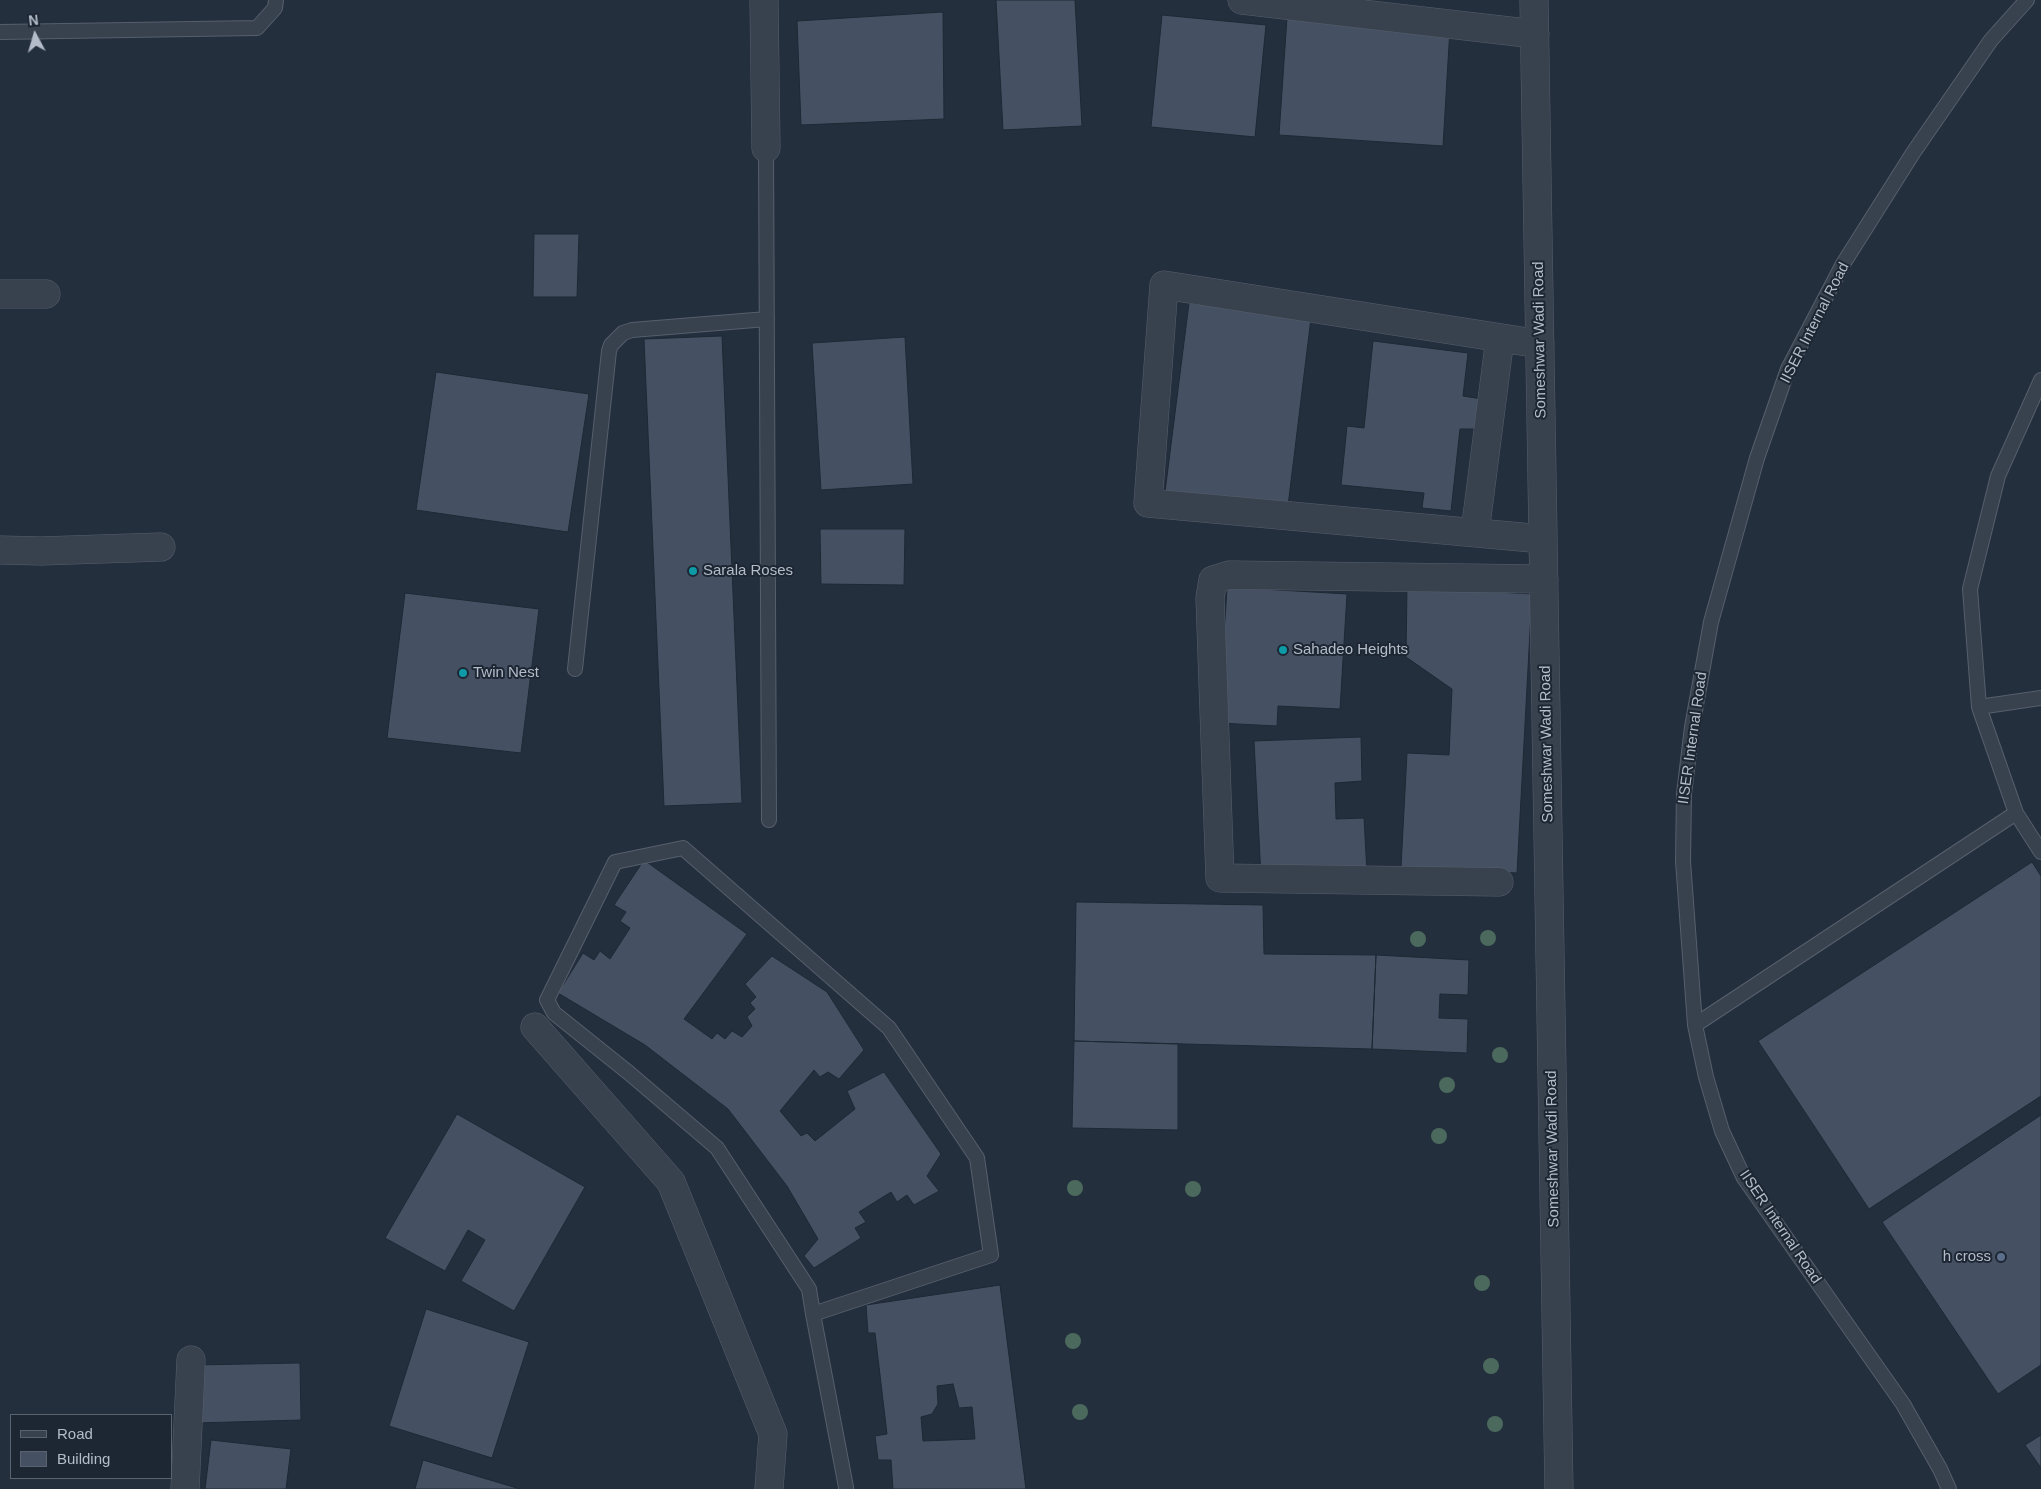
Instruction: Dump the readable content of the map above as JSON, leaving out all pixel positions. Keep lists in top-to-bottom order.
{
  "streets": {
    "street": ["Someshwar Wadi Road"],
    "lane": ["IISER Internal Road"]
  },
  "places": [
    "Sarala Roses",
    "Sahadeo Heights",
    "Twin Nest",
    "h cross"
  ],
  "legend": ["Road", "Building"],
  "north": "top"
}
